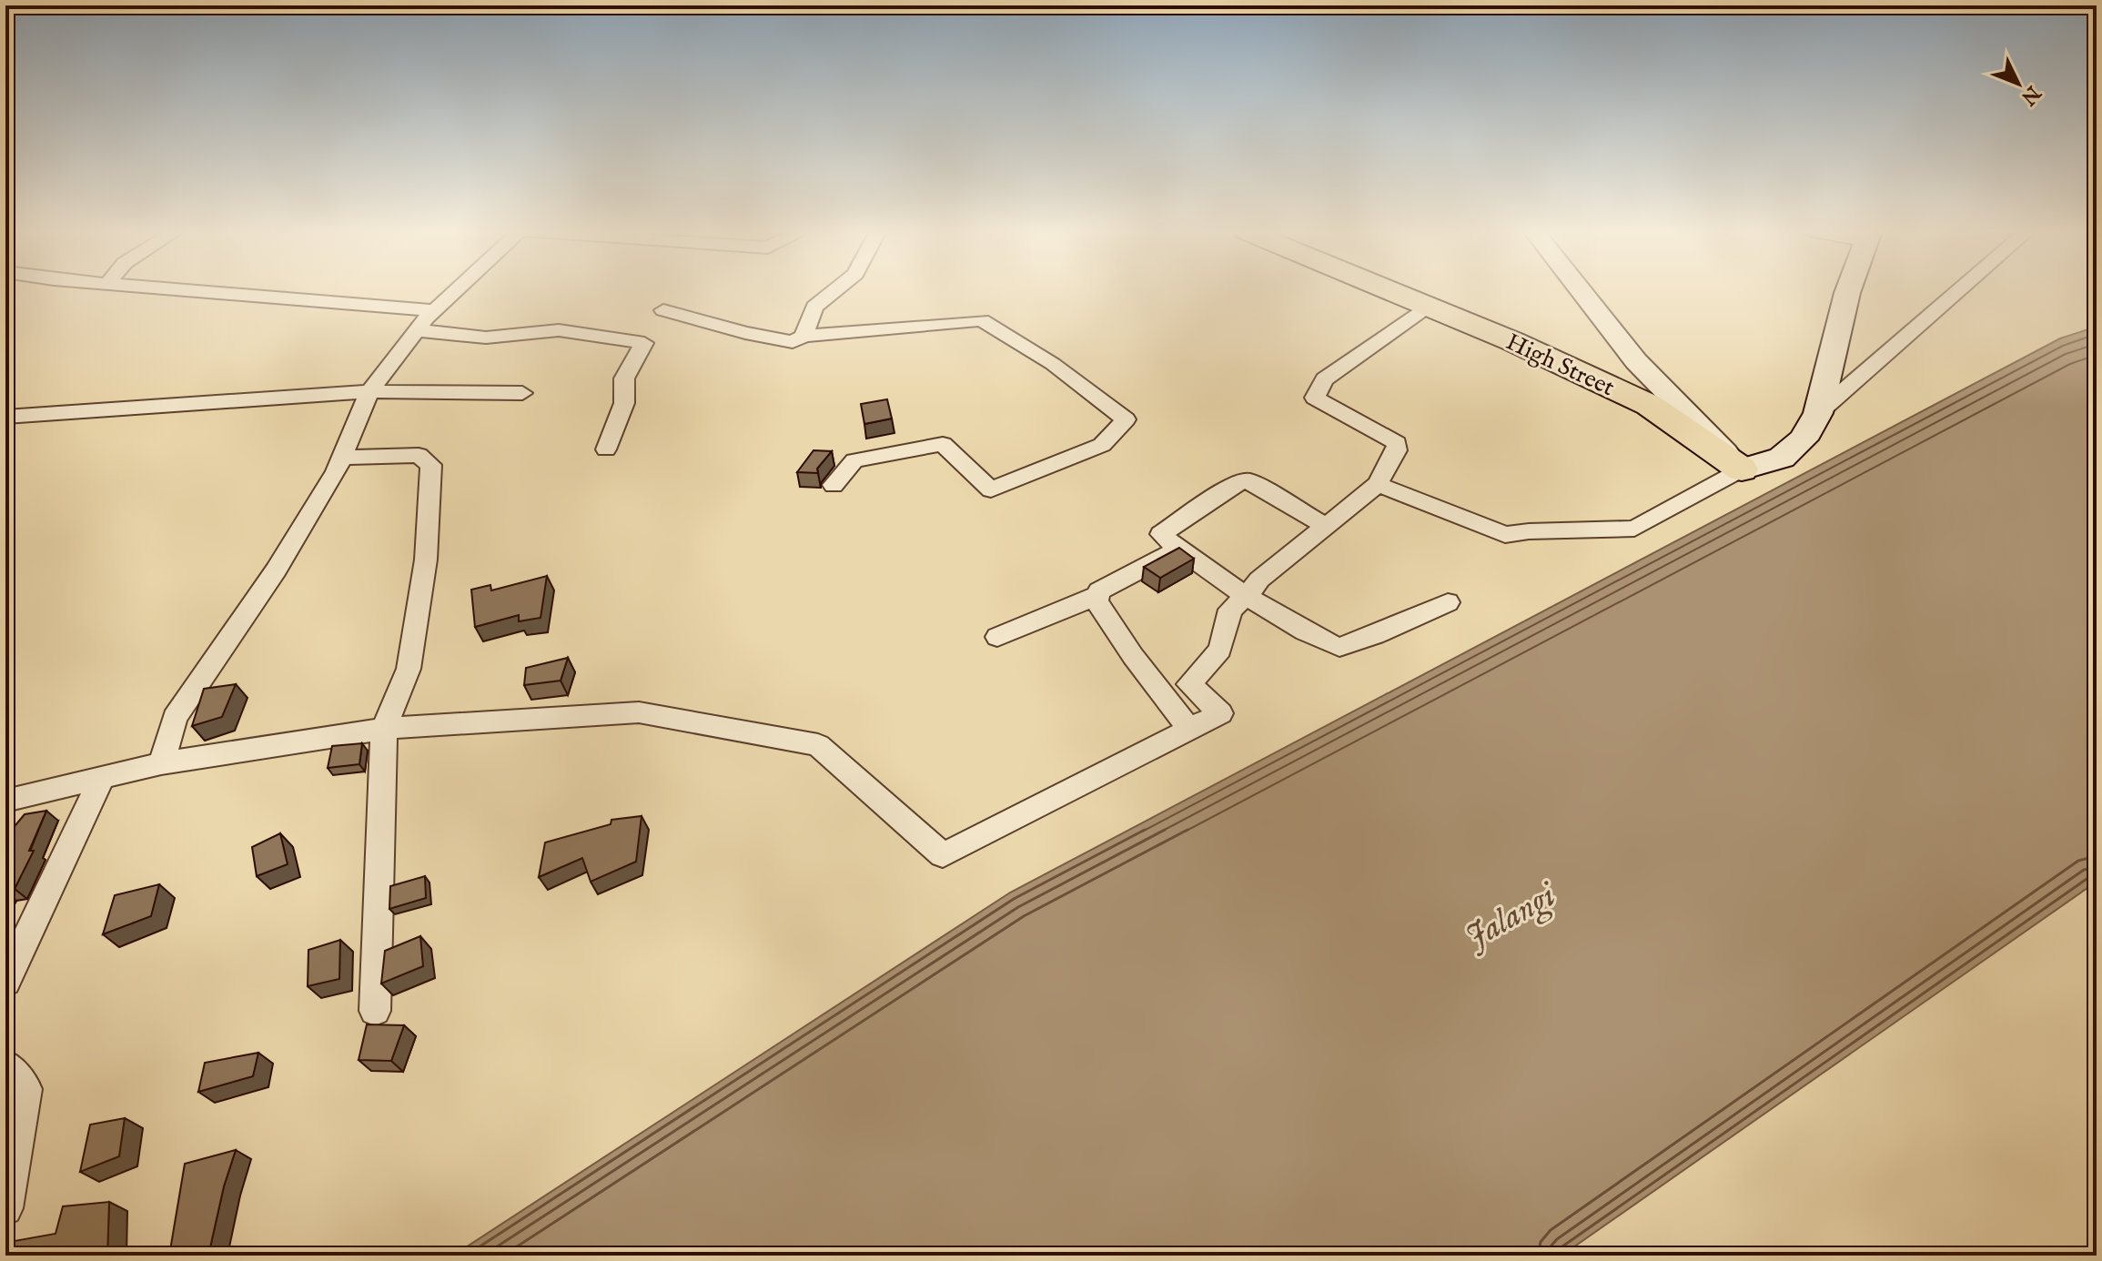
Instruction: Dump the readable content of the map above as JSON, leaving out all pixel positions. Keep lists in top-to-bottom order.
{
  "streets": {
    "main road": ["High Street"]
  },
  "water": ["Jalangi"],
  "north": "bottom right"
}
